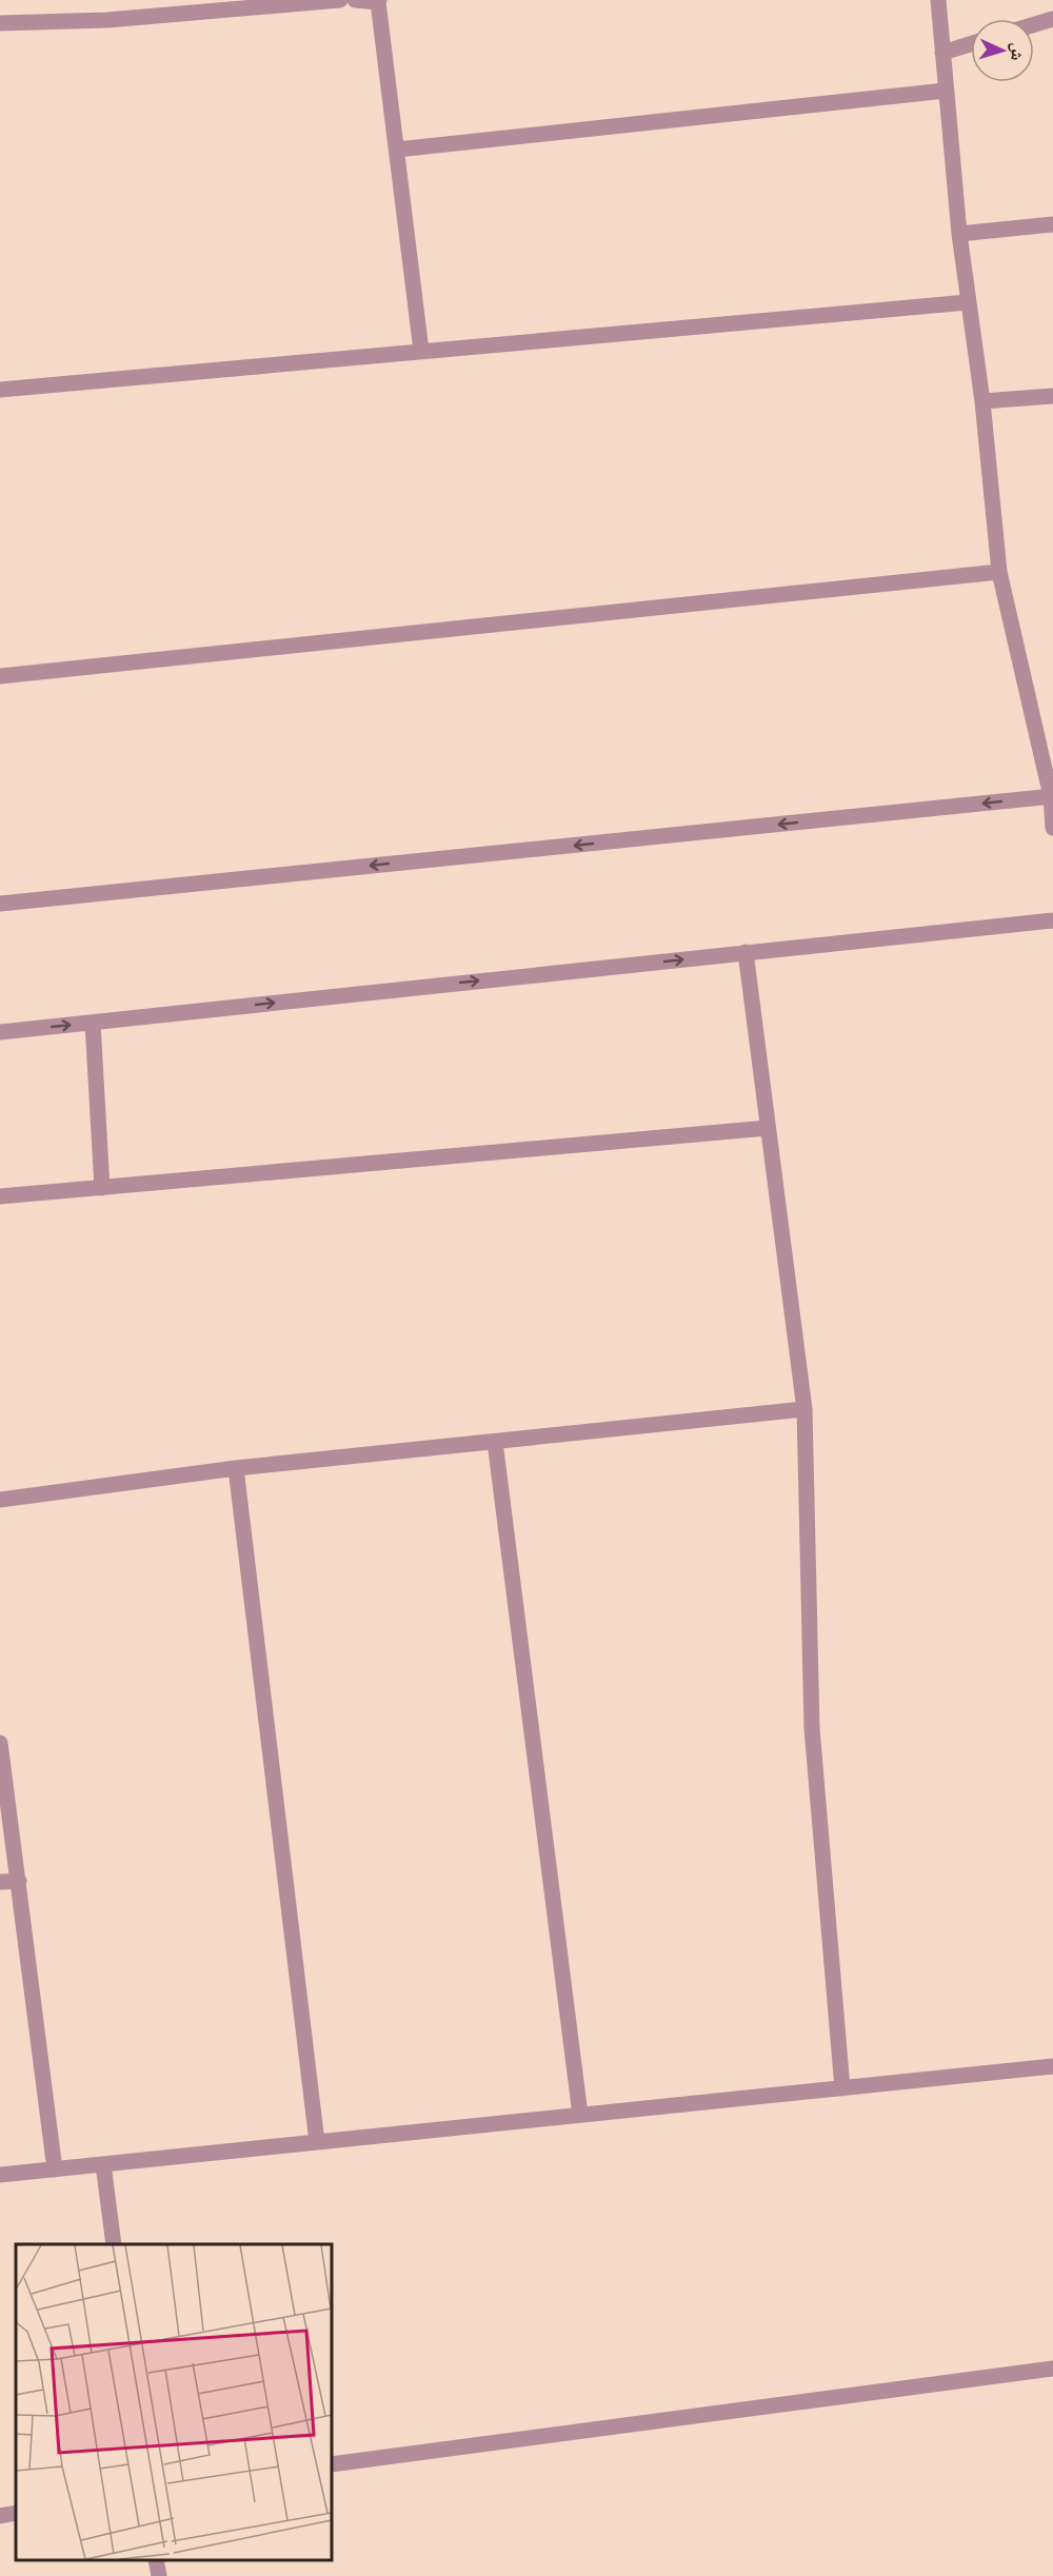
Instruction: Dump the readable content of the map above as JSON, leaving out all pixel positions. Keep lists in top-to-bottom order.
{
  "north": "right"
}
